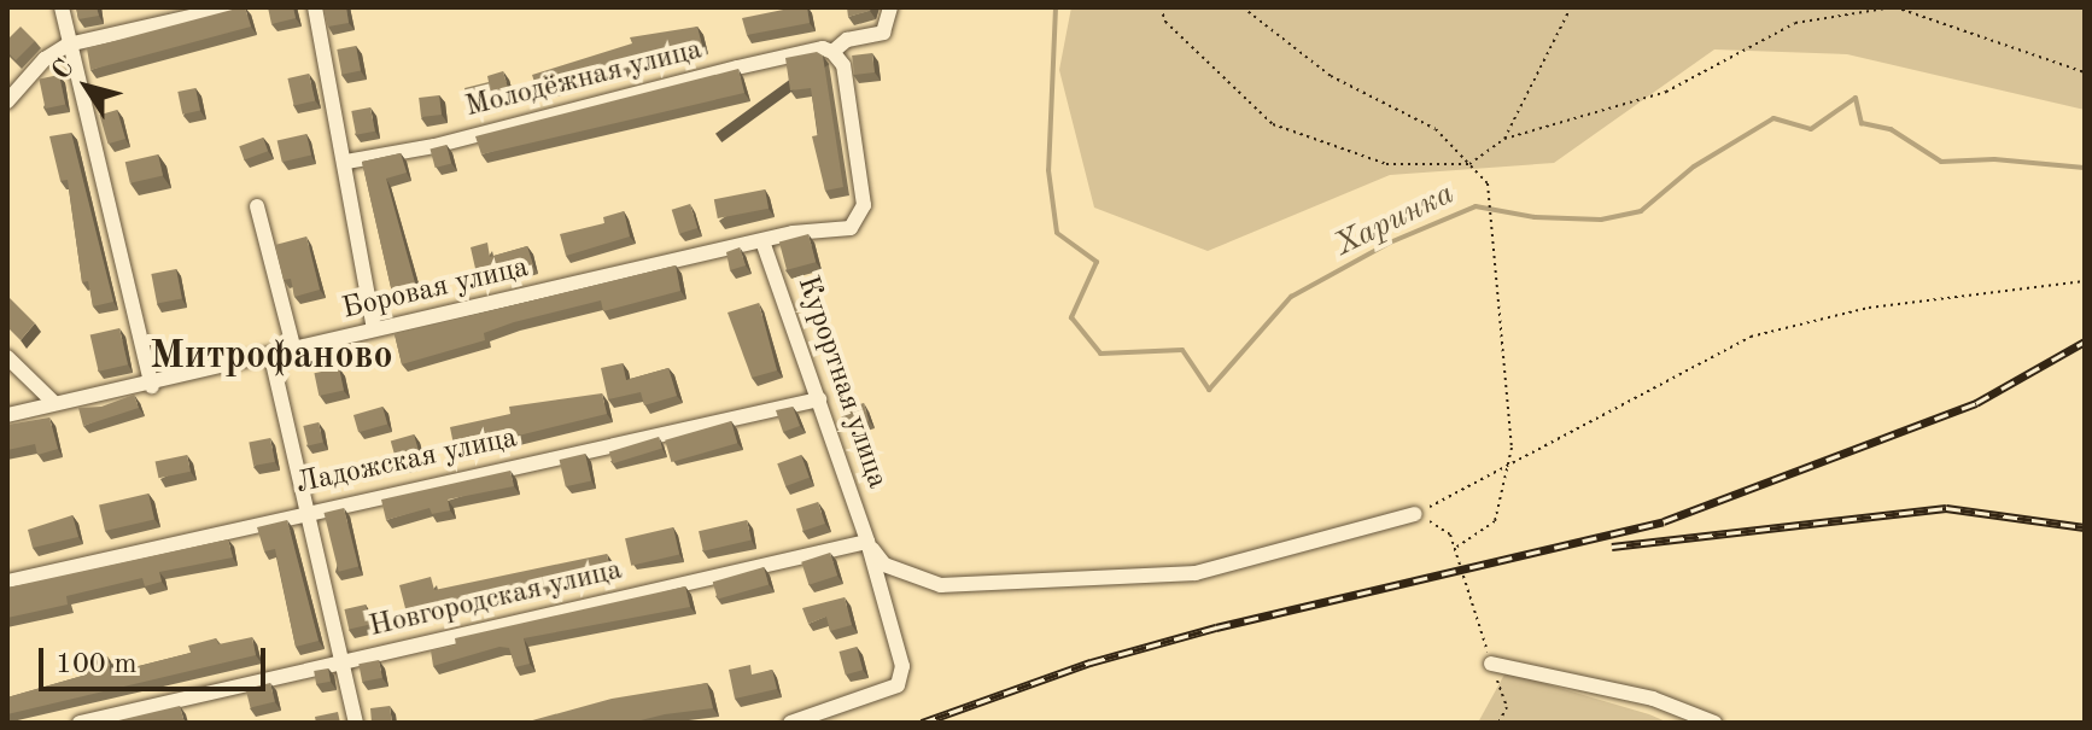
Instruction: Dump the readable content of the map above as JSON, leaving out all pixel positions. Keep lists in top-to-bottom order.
{
  "streets": {
    "street": [
      "Молодёжная улица",
      "Боровая улица",
      "Курортная улица",
      "Ладожская улица",
      "Новгородская улица"
    ]
  },
  "crossings": [
    ["Молодёжная улица", "Боровая улица"],
    ["Боровая улица", "Курортная улица"],
    ["Курортная улица", "Ладожская улица"],
    ["Курортная улица", "Новгородская улица"]
  ],
  "districts": ["Митрофаново"],
  "water": ["Харинка"],
  "scale_bar": "100 m",
  "north": "top left"
}
